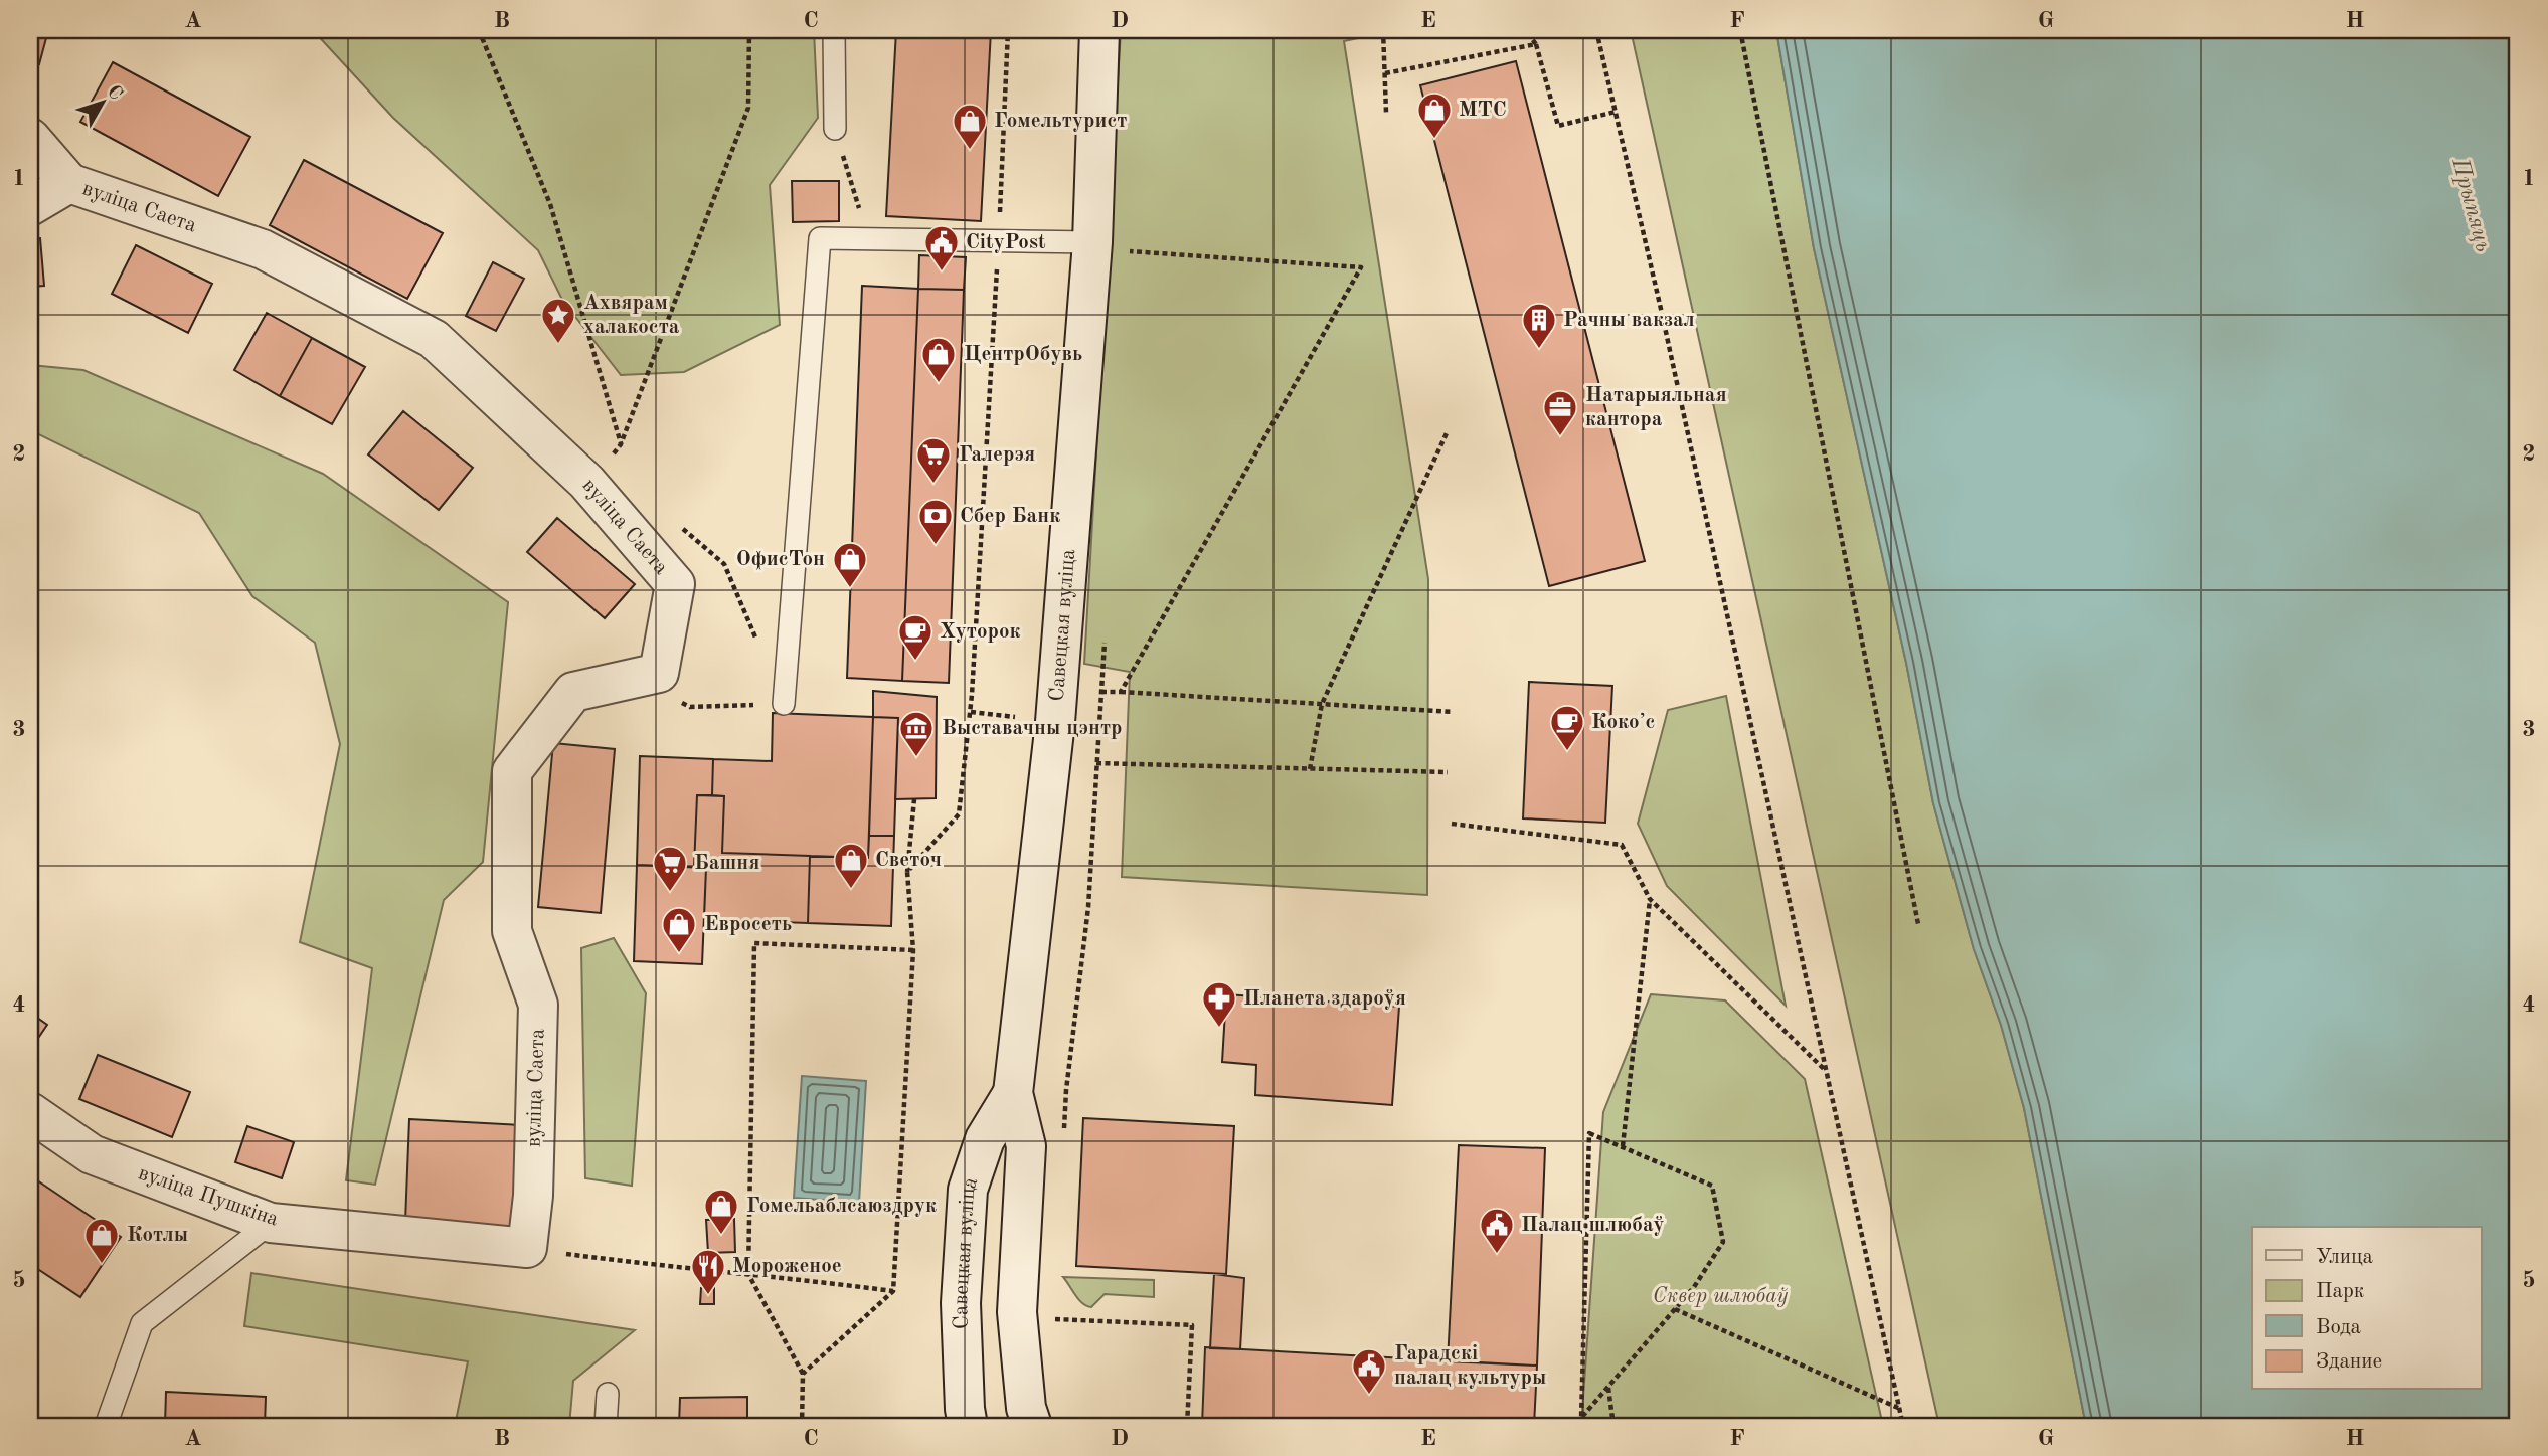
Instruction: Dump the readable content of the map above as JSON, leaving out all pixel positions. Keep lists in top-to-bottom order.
{
  "streets": {
    "street": ["вуліца Саета", "Савецкая вуліца", "вуліца Пушкіна"]
  },
  "crossings": [
    ["вуліца Саета", "вуліца Пушкіна"]
  ],
  "water": ["Прыпяць"],
  "parks": ["Сквер шлюбаў"],
  "places": {
    "shop": [
      "МТС",
      "Гомельтурист",
      "ЦентрОбувь",
      "ОфисТон",
      "Светоч",
      "Евросеть",
      "Гомельаблсаюздрук",
      "Котлы"
    ],
    "public building": ["CityPost", "Палац шлюбаў", "Гарадскі палац культуры"],
    "place": ["Ахвярам халакоста"],
    "building": ["Рачны вакзал"],
    "office": ["Натарыяльная кантора"],
    "supermarket": ["Галерэя", "Башня"],
    "bank": ["Сбер Банк"],
    "cafe": ["Хуторок", "Кокоʼс"],
    "museum": ["Выставачны цэнтр"],
    "pharmacy": ["Планета здароўя"],
    "restaurant": ["Мороженое"]
  },
  "legend": [
    "Улица",
    "Парк",
    "Вода",
    "Здание"
  ],
  "north": "top right",
  "grid": {
    "columns": [
      "A",
      "B",
      "C",
      "D",
      "E",
      "F",
      "G",
      "H"
    ],
    "rows": [
      "1",
      "2",
      "3",
      "4",
      "5"
    ]
  }
}
